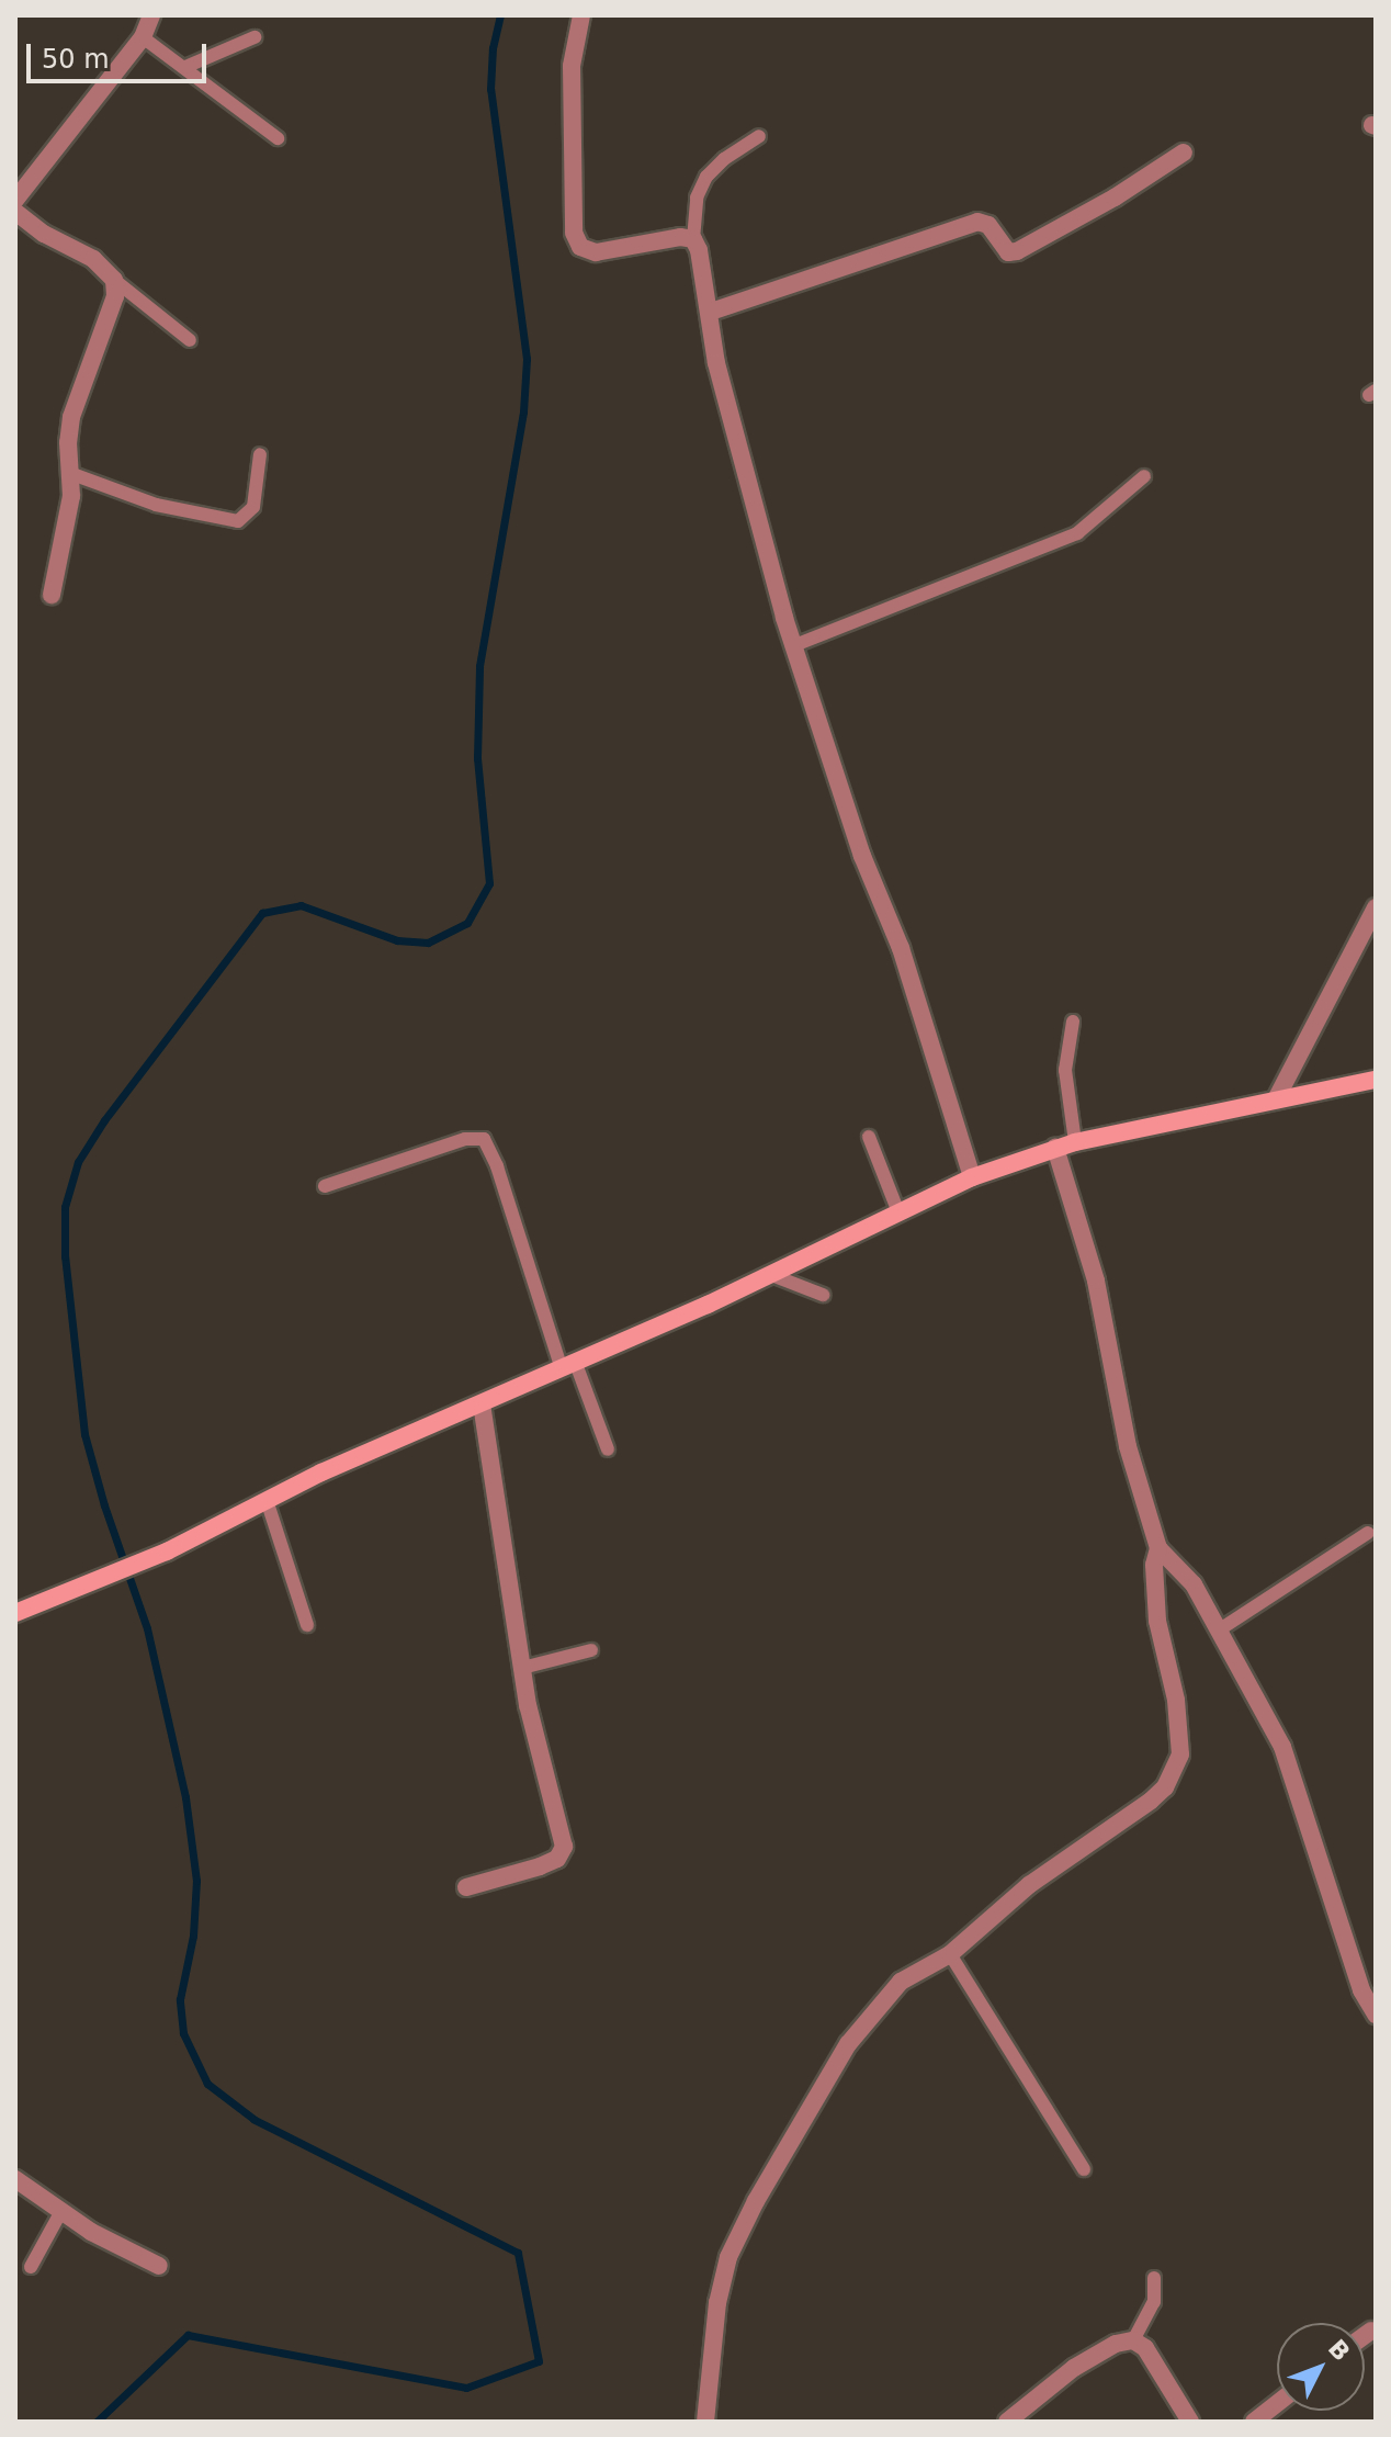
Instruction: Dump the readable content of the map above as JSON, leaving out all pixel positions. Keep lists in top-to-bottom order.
{
  "scale_bar": "50 m",
  "north": "top right"
}
